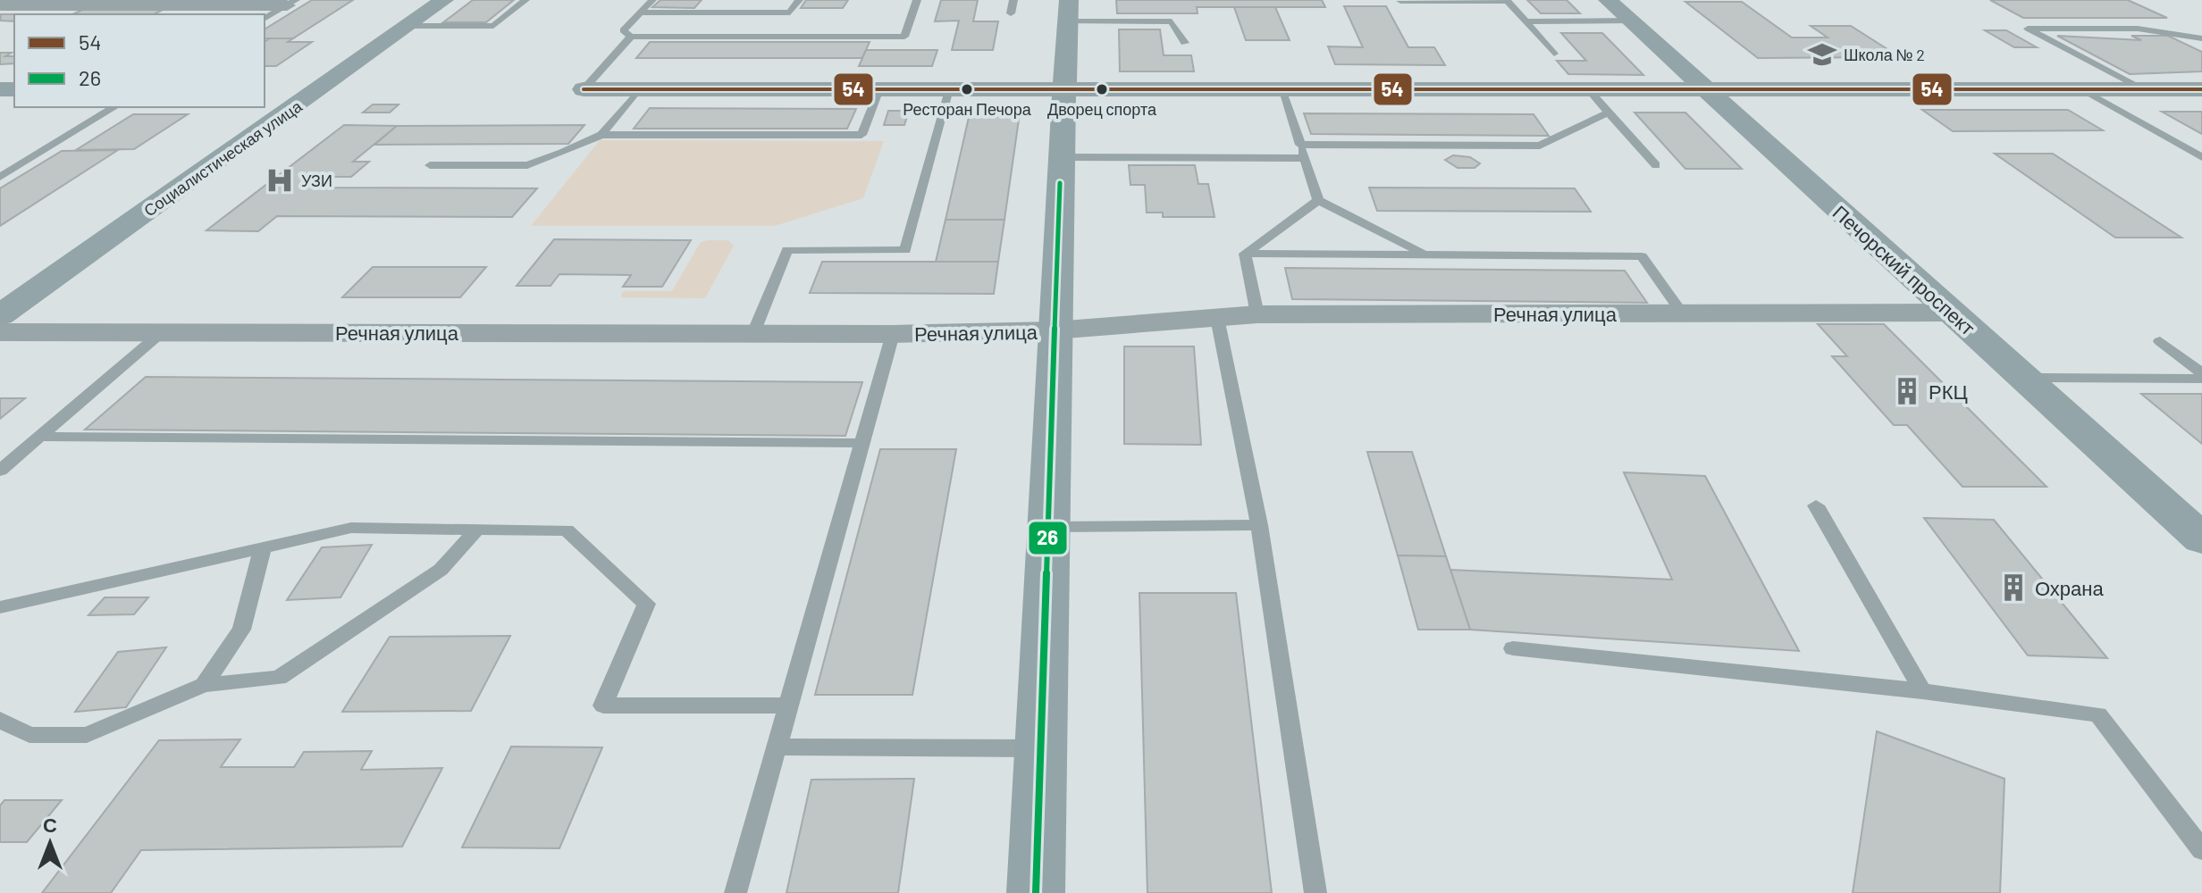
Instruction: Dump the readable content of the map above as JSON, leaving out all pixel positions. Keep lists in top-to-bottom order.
{
  "streets": {
    "main road": ["Социалистическая улица", "Печорский проспект"],
    "street": ["Речная улица"]
  },
  "crossings": [
    ["Печорский проспект", "Речная улица"]
  ],
  "places": {
    "school or university": ["Школа № 2"],
    "other": ["Ресторан Печора", "Дворец спорта"],
    "hospital": ["УЗИ"],
    "building": ["РКЦ", "Охрана"]
  },
  "lines": ["transit line 54", "transit line 26"],
  "legend": ["54", "26"],
  "north": "top"
}
